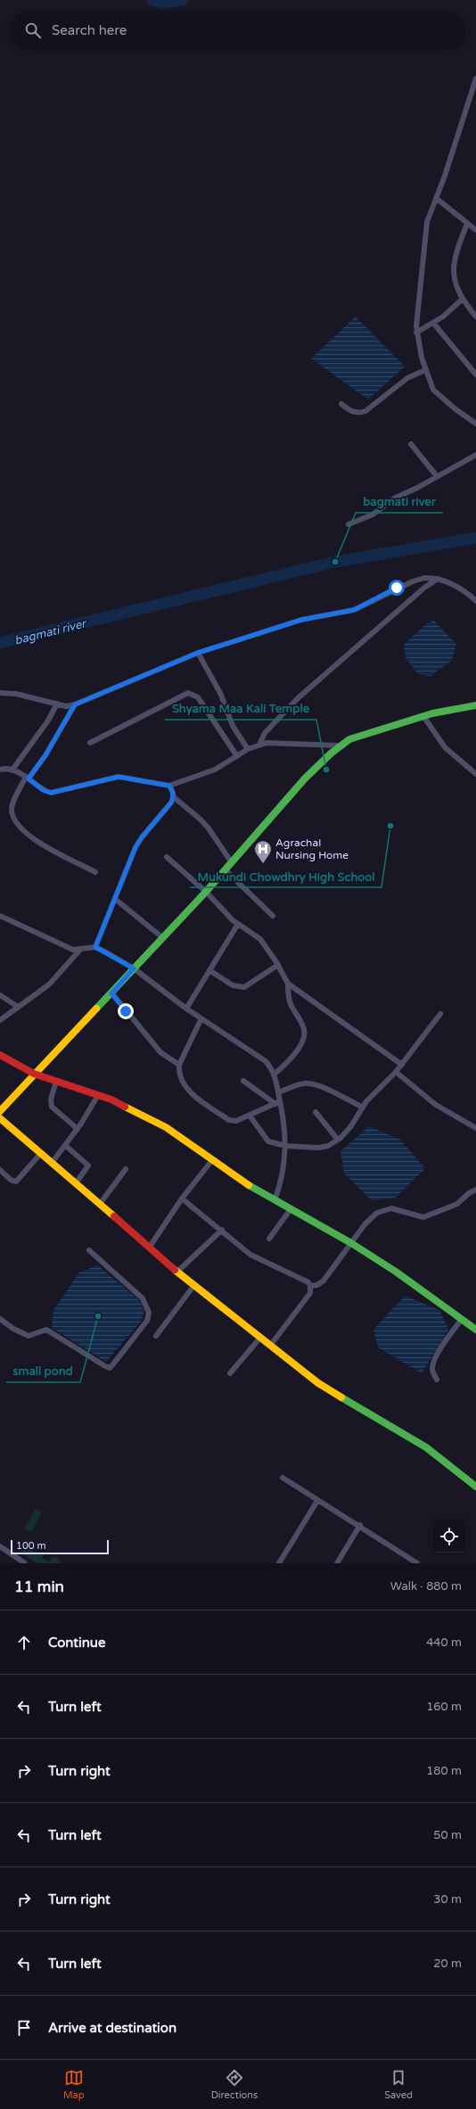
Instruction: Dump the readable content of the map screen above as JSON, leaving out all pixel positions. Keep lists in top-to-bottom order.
{
  "water": ["bagmati river"],
  "places": {
    "other": [
      "bagmati river",
      "Shyama Maa Kali Temple",
      "Mukundi Chowdhry High School",
      "small pond"
    ],
    "hospital": ["Agrachal Nursing Home"]
  },
  "scale_bar": "100 m",
  "page": {
    "search": "Search here",
    "scale": "100 m",
    "heading": ["11 min", "Walk · 880 m"],
    "list": [
      ["Continue", "440 m"],
      ["Turn left", "160 m"],
      ["Turn right", "180 m"],
      ["Turn left", "50 m"],
      ["Turn right", "30 m"],
      ["Turn left", "20 m"],
      "Arrive at destination"
    ],
    "nav": ["Map", "Directions", "Saved"]
  }
}
